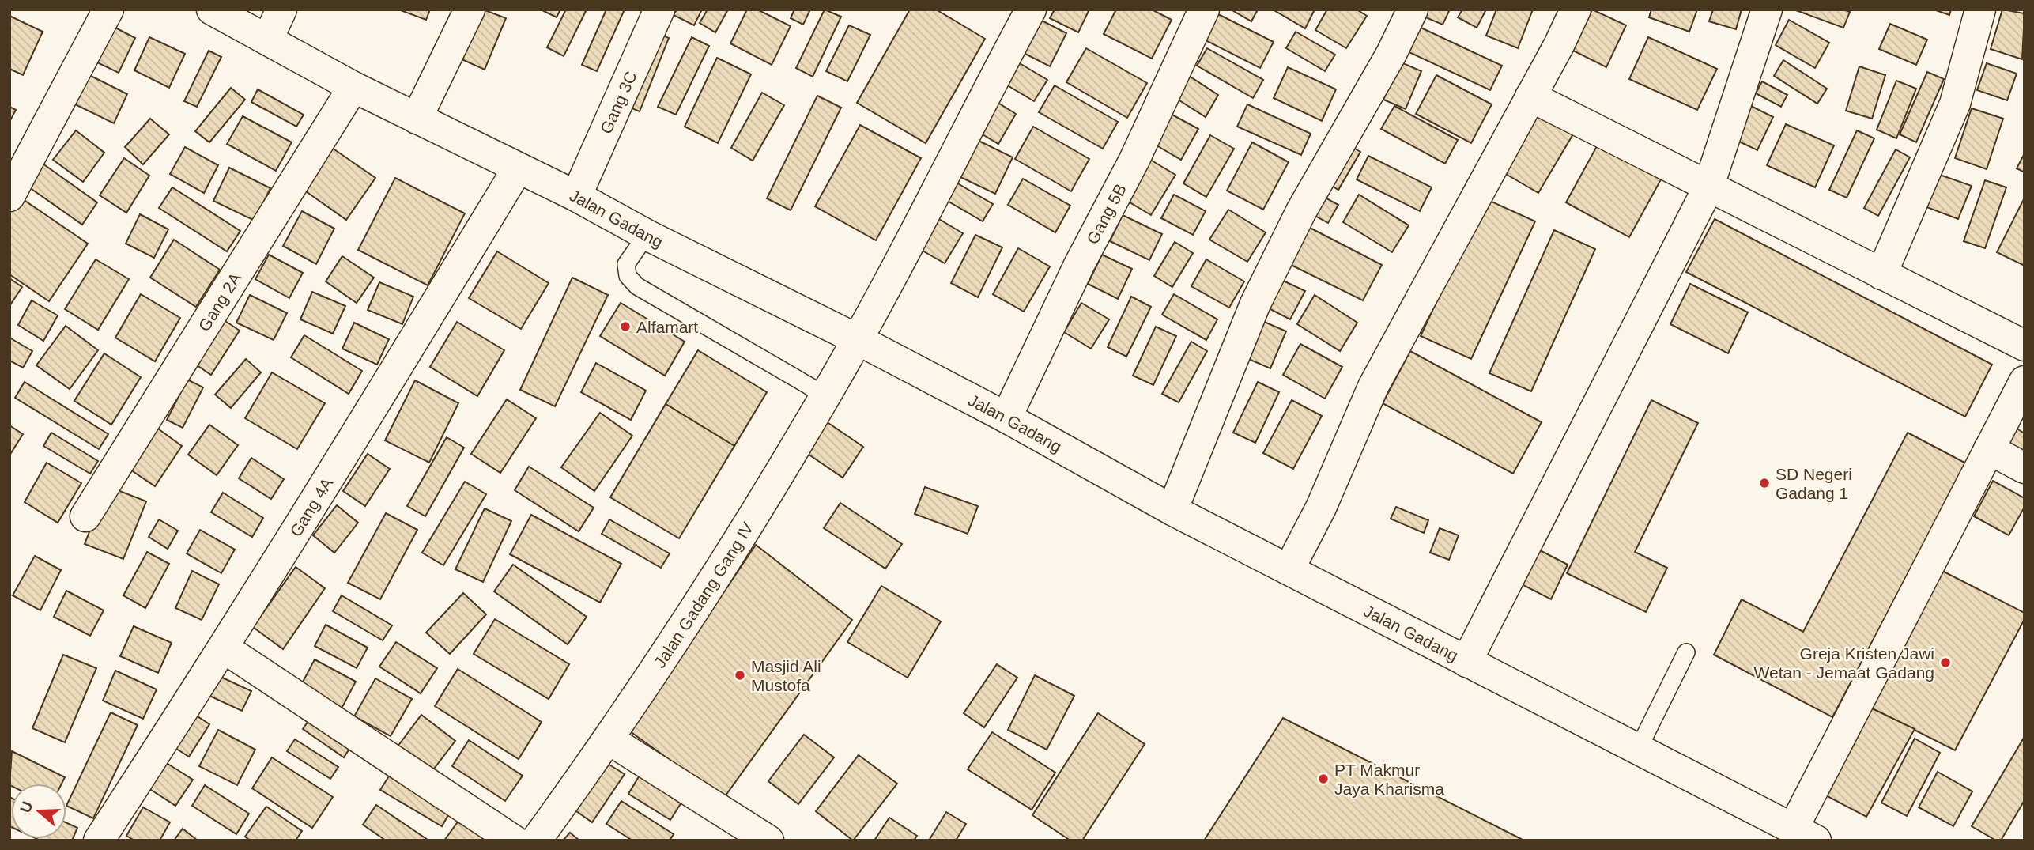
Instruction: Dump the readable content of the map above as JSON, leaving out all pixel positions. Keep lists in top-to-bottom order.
{
  "streets": {
    "main road": [
      "Gang 3C",
      "Gang 5B",
      "Jalan Gadang",
      "Gang 2A",
      "Gang 4A",
      "Jalan Gadang Gang IV"
    ]
  },
  "crossings": [
    ["Gang 3C", "Jalan Gadang"],
    ["Gang 5B", "Jalan Gadang"],
    ["Jalan Gadang", "Gang 2A"],
    ["Jalan Gadang", "Gang 4A"],
    ["Jalan Gadang", "Jalan Gadang Gang IV"]
  ],
  "places": [
    "Alfamart",
    "SD Negeri Gadang 1",
    "Greja Kristen Jawi Wetan - Jemaat Gadang",
    "Masjid Ali Mustofa",
    "PT Makmur Jaya Kharisma"
  ],
  "north": "left"
}
